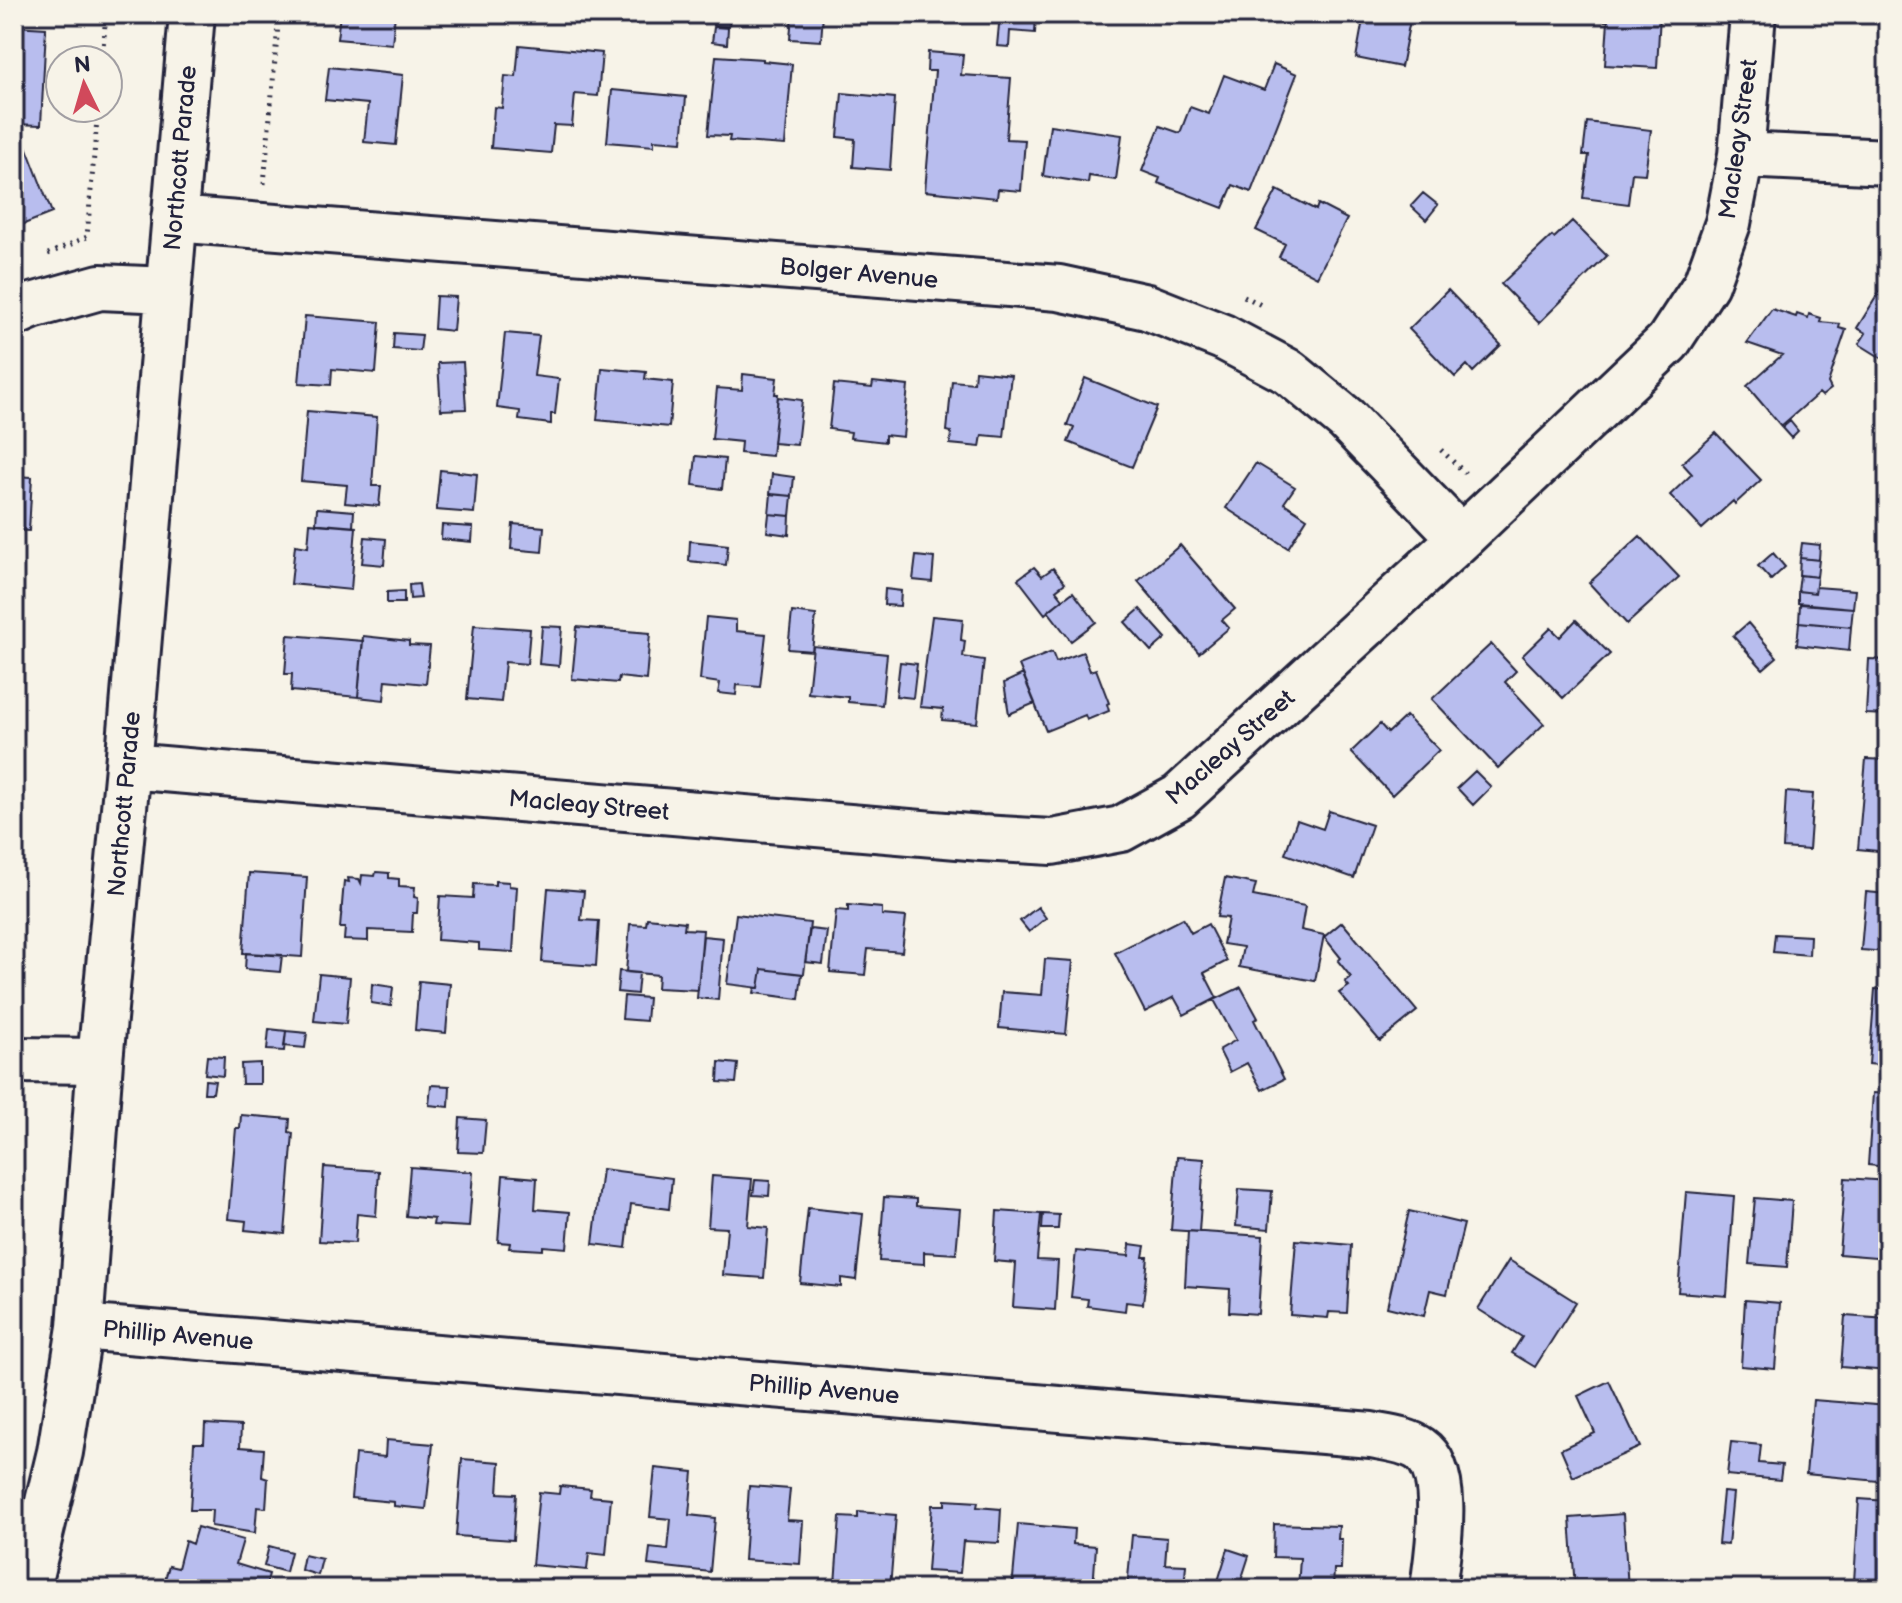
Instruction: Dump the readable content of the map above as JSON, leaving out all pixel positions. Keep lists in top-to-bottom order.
{
  "streets": {
    "street": [
      "Macleay Street",
      "Northcott Parade",
      "Bolger Avenue",
      "Phillip Avenue"
    ]
  },
  "crossings": [
    ["Macleay Street", "Northcott Parade"],
    ["Macleay Street", "Bolger Avenue"],
    ["Northcott Parade", "Bolger Avenue"],
    ["Northcott Parade", "Phillip Avenue"]
  ],
  "north": "top"
}
